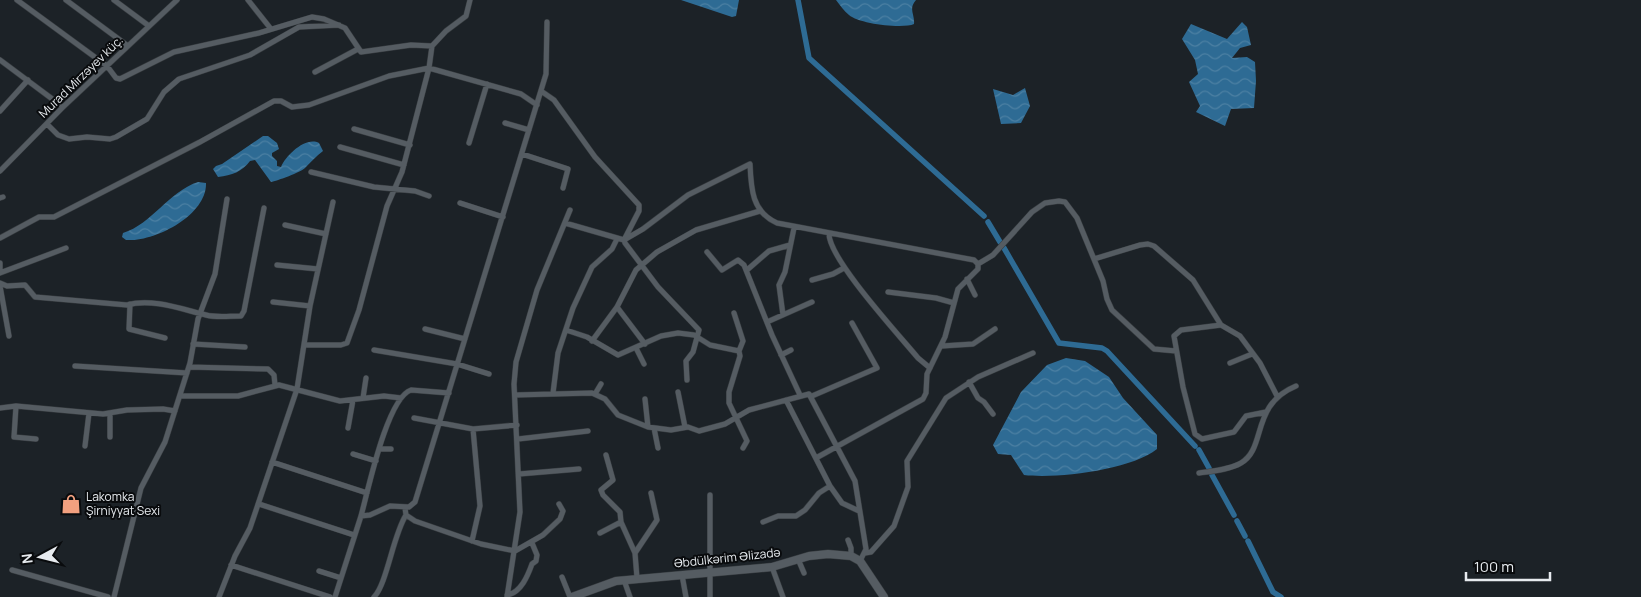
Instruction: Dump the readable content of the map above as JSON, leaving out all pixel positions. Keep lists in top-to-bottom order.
{
  "streets": {
    "street": ["Murad Mirzəyev küç.", "Əbdülkərim Əlizadə"]
  },
  "places": {
    "shop": ["Lakomka Şirniyyat Sexi"]
  },
  "scale_bar": "100 m",
  "north": "left"
}
